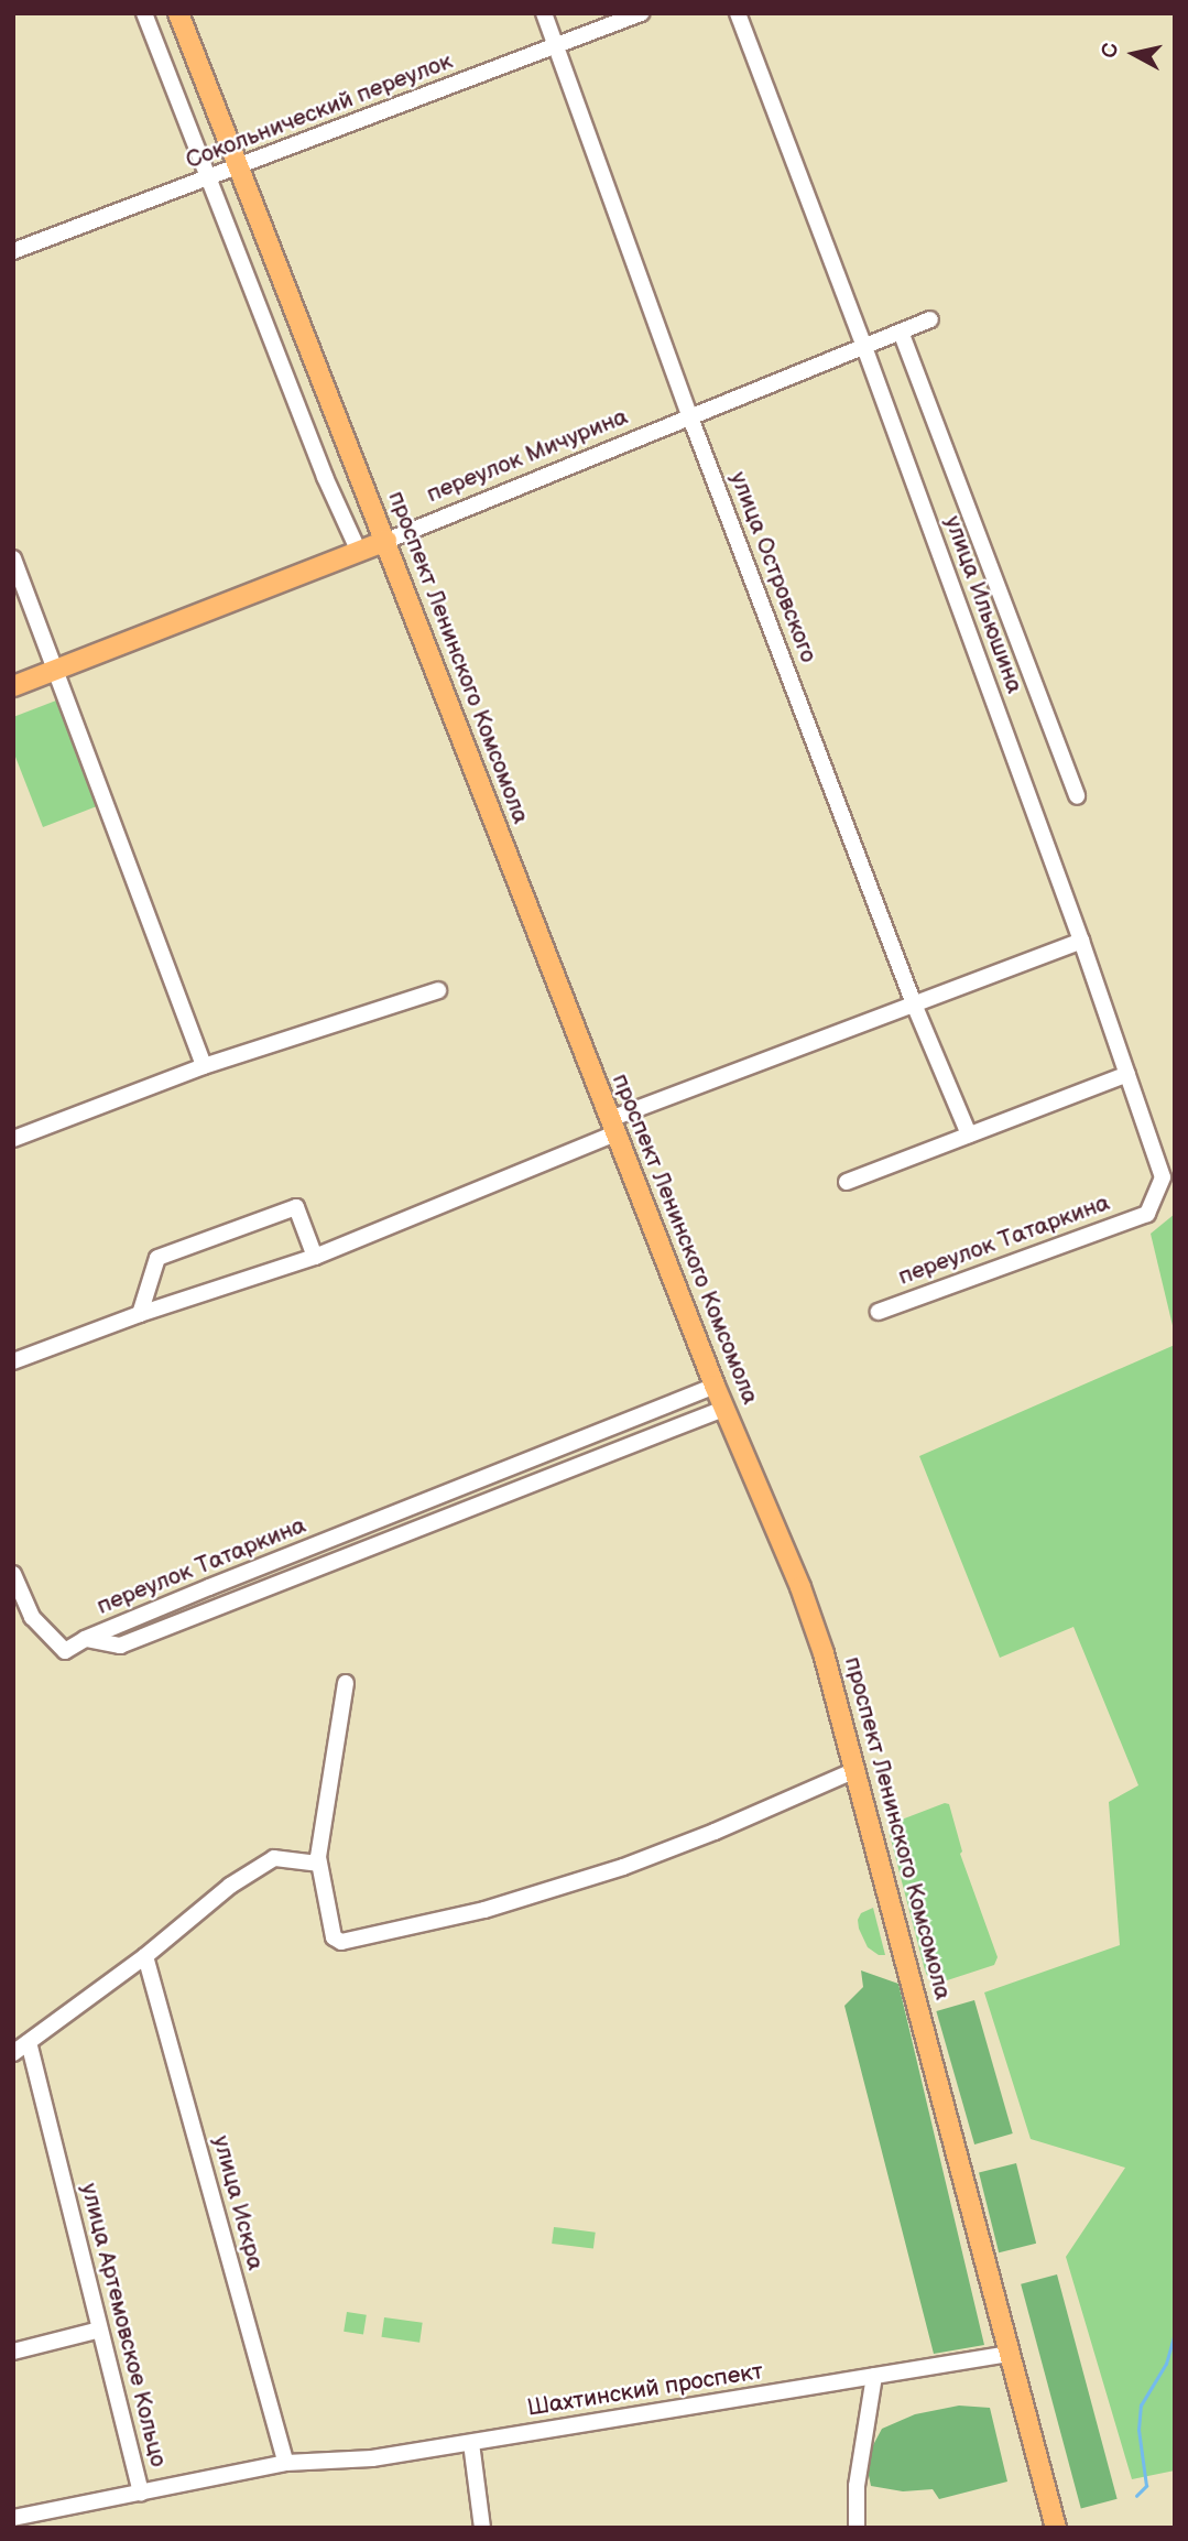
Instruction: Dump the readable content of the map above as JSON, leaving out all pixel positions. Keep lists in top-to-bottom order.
{
  "streets": {
    "main road": ["переулок Мичурина", "проспект Ленинского Комсомола"],
    "street": [
      "Сокольнический переулок",
      "улица Островского",
      "улица Ильюшина",
      "переулок Татаркина",
      "улица Искра",
      "улица Артемовское Кольцо",
      "Шахтинский проспект"
    ]
  },
  "crossings": [
    ["Сокольнический переулок", "улица Островского"],
    ["Сокольнический переулок", "проспект Ленинского Комсомола"],
    ["переулок Мичурина", "улица Островского"],
    ["переулок Мичурина", "улица Ильюшина"],
    ["переулок Мичурина", "проспект Ленинского Комсомола"],
    ["улица Ильюшина", "переулок Татаркина"],
    ["проспект Ленинского Комсомола", "переулок Татаркина"],
    ["проспект Ленинского Комсомола", "Шахтинский проспект"],
    ["улица Искра", "Шахтинский проспект"],
    ["улица Артемовское Кольцо", "Шахтинский проспект"]
  ],
  "north": "left"
}
